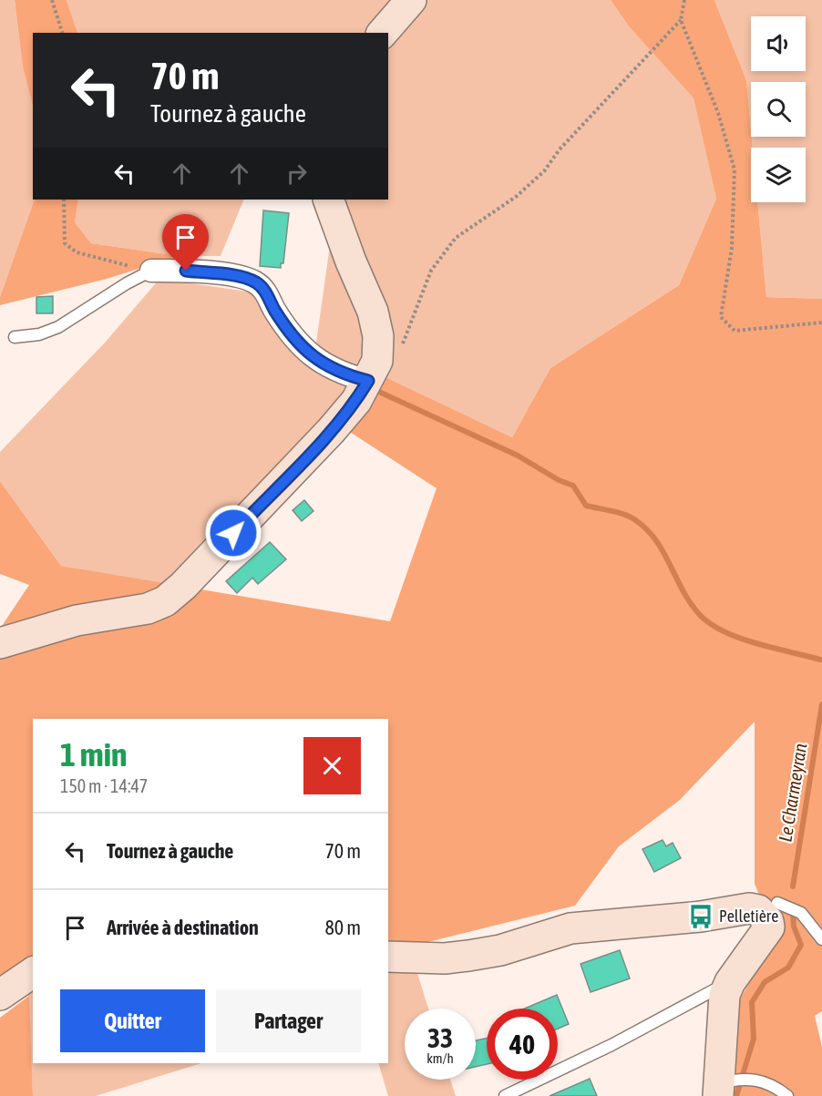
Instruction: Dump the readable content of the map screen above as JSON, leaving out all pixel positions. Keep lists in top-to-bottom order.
{
  "water": ["Le Charmeyran"],
  "places": {
    "bus stop": ["Pelletière"]
  },
  "page": {
    "turn": ["70 m", "Tournez à gauche"],
    "heading": ["1 min", "150 m · 14:47"],
    "list": [
      {
        "name": "Tournez à gauche",
        "value": "70 m"
      },
      {
        "name": "Arrivée à destination",
        "value": "80 m"
      }
    ],
    "buttons": ["Quitter", "Partager"],
    "speed": "33 km/h",
    "limit": "40"
  }
}
